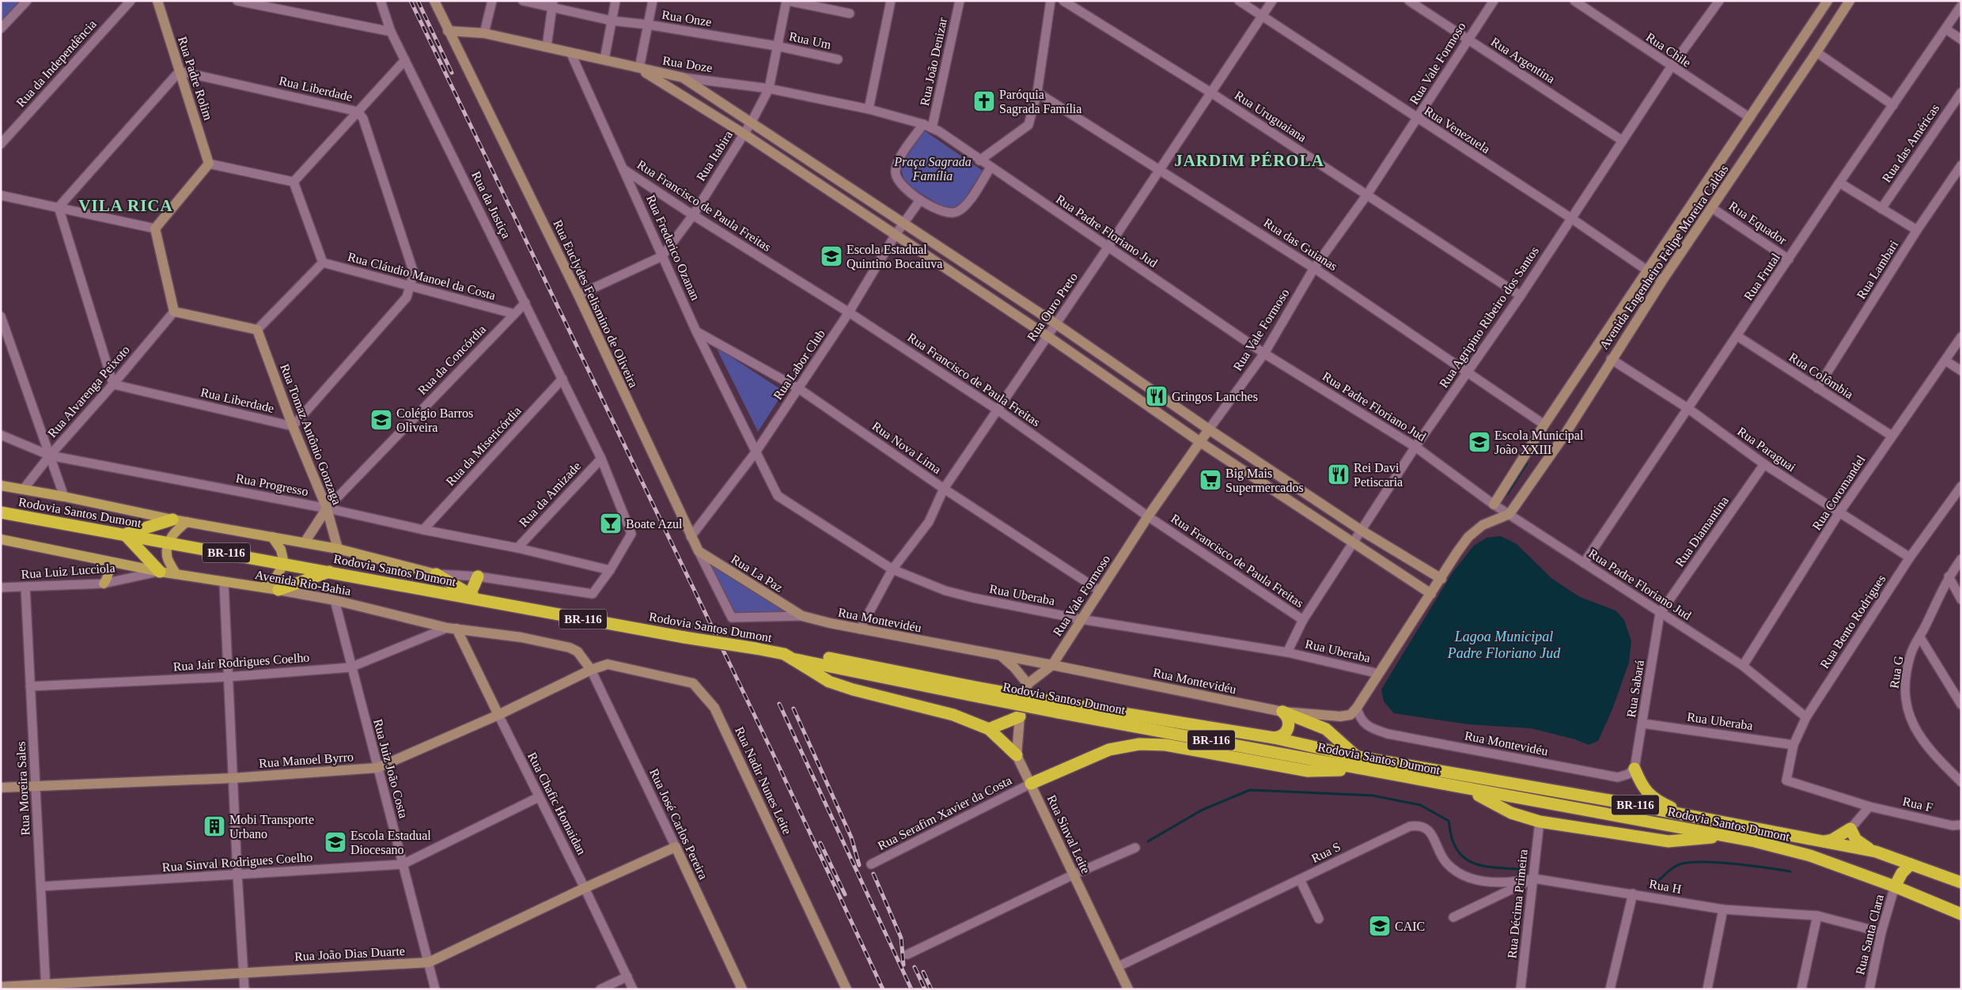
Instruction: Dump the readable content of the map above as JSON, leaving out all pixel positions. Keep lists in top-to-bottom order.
{
  "streets": {
    "highway": ["Rodovia Santos Dumont", "BR-116"],
    "main road": ["Avenida Rio-Bahia"],
    "street": [
      "Rua Onze",
      "Rua Um",
      "Rua Chile",
      "Rua Argentina",
      "Rua João Denizar",
      "Rua da Independência",
      "Rua Vale Formoso",
      "Rua Doze",
      "Rua Padre Rolim",
      "Rua Liberdade",
      "Rua Uruguaiana",
      "Rua Venezuela",
      "Rua das Américas",
      "Rua Itabira",
      "Rua da Justiça",
      "Rua Francisco de Paula Freitas",
      "Rua Equador",
      "Rua Padre Floriano Jud",
      "Rua das Guianas",
      "Rua Frederico Ozanan",
      "Avenida Engenheiro Felipe Moreira Caldas",
      "Rua Lambari",
      "Rua Cláudio Manoel da Costa",
      "Rua Frutal",
      "Rua Euclydes Felismino de Oliveira",
      "Rua Ouro Preto",
      "Rua Agripino Ribeiro dos Santos",
      "Rua da Concórdia",
      "Rua Labor Club",
      "Rua Colômbia",
      "Rua Alvarenga Peixoto",
      "Rua Tomaz Antônio Gonzaga",
      "Rua da Misericórdia",
      "Rua Nova Lima",
      "Rua Paraguai",
      "Rua Progresso",
      "Rua Coromandel",
      "Rua da Amizade",
      "Rua Diamantina",
      "Rua Luiz Lucciola",
      "Rua La Paz",
      "Rua Uberaba",
      "Rua Montevidéu",
      "Rua Bento Rodrigues",
      "Rua Jair Rodrigues Coelho",
      "Rua G",
      "Rua Sabará",
      "Rua Manoel Byrro",
      "Rua Juiz João Costa",
      "Rua Nadir Nunes Leite",
      "Rua Moreira Sales",
      "Rua Chafic Homaidan",
      "Rua F",
      "Rua Serafim Xavier da Costa",
      "Rua José Carlos Pereira",
      "Rua Sinval Leite",
      "Rua S",
      "Rua Sinval Rodrigues Coelho",
      "Rua H",
      "Rua Décima Primeira",
      "Rua Santa Clara",
      "Rua João Dias Duarte"
    ]
  },
  "crossings": [
    ["Rua Onze", "Rua Um"],
    ["Rua Onze", "Rua Itabira"],
    ["Rua Um", "Rua Itabira"],
    ["Rua Chile", "Avenida Engenheiro Felipe Moreira Caldas"],
    ["Rua Chile", "Rua Agripino Ribeiro dos Santos"],
    ["Rua Argentina", "Rua Vale Formoso"],
    ["Rua Argentina", "Rua Agripino Ribeiro dos Santos"],
    ["Rua João Denizar", "Rua Doze"],
    ["Rua João Denizar", "Rua Padre Floriano Jud"],
    ["Rua João Denizar", "Rua Labor Club"],
    ["Rua Vale Formoso", "Rua Uruguaiana"],
    ["Rua Vale Formoso", "Rua Venezuela"],
    ["Rua Vale Formoso", "Rua Francisco de Paula Freitas"],
    ["Rua Vale Formoso", "Rua Padre Floriano Jud"],
    ["Rua Vale Formoso", "Rua das Guianas"],
    ["Rua Vale Formoso", "Rua Nova Lima"],
    ["Rua Vale Formoso", "Rua Uberaba"],
    ["Rua Vale Formoso", "Rua Montevidéu"],
    ["Rua Doze", "Rua Itabira"],
    ["Rua Doze", "Rua Padre Floriano Jud"],
    ["Rua Doze", "Rua Frederico Ozanan"],
    ["Rua Doze", "Rua Euclydes Felismino de Oliveira"],
    ["Rua Doze", "Rua Labor Club"],
    ["Rua Padre Rolim", "Rua Liberdade"],
    ["Rua Liberdade", "Rua Cláudio Manoel da Costa"],
    ["Rua Liberdade", "Rua Alvarenga Peixoto"],
    ["Rua Liberdade", "Rua Tomaz Antônio Gonzaga"],
    ["Rua Uruguaiana", "Rua Ouro Preto"],
    ["Rua Uruguaiana", "Rua Agripino Ribeiro dos Santos"],
    ["Rua Venezuela", "Avenida Engenheiro Felipe Moreira Caldas"],
    ["Rua Venezuela", "Rua Ouro Preto"],
    ["Rua Venezuela", "Rua Agripino Ribeiro dos Santos"],
    ["Rua Itabira", "Rua Francisco de Paula Freitas"],
    ["Rua Itabira", "Rua Frederico Ozanan"],
    ["Rua Itabira", "Rua Euclydes Felismino de Oliveira"],
    ["Rua da Justiça", "Rua da Concórdia"],
    ["Rua da Justiça", "Rua da Misericórdia"],
    ["Rua da Justiça", "Rua Progresso"],
    ["Rua da Justiça", "Rua da Amizade"],
    ["Rua Francisco de Paula Freitas", "Rua Frederico Ozanan"],
    ["Rua Francisco de Paula Freitas", "Rua Ouro Preto"],
    ["Rua Francisco de Paula Freitas", "Rua Agripino Ribeiro dos Santos"],
    ["Rua Francisco de Paula Freitas", "Rua Labor Club"],
    ["Rua Equador", "Avenida Engenheiro Felipe Moreira Caldas"],
    ["Rua Equador", "Rua Frutal"],
    ["Rua Padre Floriano Jud", "Avenida Engenheiro Felipe Moreira Caldas"],
    ["Rua Padre Floriano Jud", "Rua Frutal"],
    ["Rua Padre Floriano Jud", "Rua Ouro Preto"],
    ["Rua Padre Floriano Jud", "Rua Agripino Ribeiro dos Santos"],
    ["Rua Padre Floriano Jud", "Rua Labor Club"],
    ["Rua Padre Floriano Jud", "Rua Coromandel"],
    ["Rua Padre Floriano Jud", "Rua Diamantina"],
    ["Rua Padre Floriano Jud", "Rua Bento Rodrigues"],
    ["Rua Padre Floriano Jud", "Rua Sabará"],
    ["Rua das Guianas", "Avenida Engenheiro Felipe Moreira Caldas"],
    ["Rua das Guianas", "Rua Ouro Preto"],
    ["Rua das Guianas", "Rua Agripino Ribeiro dos Santos"],
    ["Rua Frederico Ozanan", "Rua Labor Club"],
    ["Rua Frederico Ozanan", "Rua Nova Lima"],
    ["Rua Frederico Ozanan", "Rua Uberaba"],
    ["Avenida Engenheiro Felipe Moreira Caldas", "Rua Paraguai"],
    ["Rua Lambari", "Rua Colômbia"],
    ["Rua Cláudio Manoel da Costa", "Rua da Concórdia"],
    ["Rua Frutal", "Rua Colômbia"],
    ["Rua Frutal", "Rua Paraguai"],
    ["Rua Euclydes Felismino de Oliveira", "Rua Labor Club"],
    ["Rua Euclydes Felismino de Oliveira", "Rua La Paz"],
    ["Rua Euclydes Felismino de Oliveira", "Rua Montevidéu"],
    ["Rua Ouro Preto", "Rua Nova Lima"],
    ["Rua Ouro Preto", "Rua Uberaba"],
    ["Rua Ouro Preto", "Rua Montevidéu"],
    ["Rua Agripino Ribeiro dos Santos", "Rua Uberaba"],
    ["Rua da Concórdia", "Rua Tomaz Antônio Gonzaga"],
    ["Rua da Concórdia", "Rua Progresso"],
    ["Rua Labor Club", "Rua Nova Lima"],
    ["Rua Labor Club", "Rua Uberaba"],
    ["Rua Colômbia", "Rua Coromandel"],
    ["Rua Alvarenga Peixoto", "Rua Progresso"],
    ["Rua Tomaz Antônio Gonzaga", "Rua Progresso"],
    ["Rua da Misericórdia", "Rua Progresso"],
    ["Rua Paraguai", "Rua Coromandel"],
    ["Rua Paraguai", "Rua Diamantina"],
    ["Rua Paraguai", "Rua Bento Rodrigues"],
    ["Rua Progresso", "Rua da Amizade"],
    ["Rodovia Santos Dumont", "Rua Santa Clara"],
    ["Rua Diamantina", "Rua Sabará"],
    ["Rua Luiz Lucciola", "Avenida Rio-Bahia"],
    ["Rua Luiz Lucciola", "Rua Moreira Sales"],
    ["Rua La Paz", "Rua Montevidéu"],
    ["Avenida Rio-Bahia", "Rua Jair Rodrigues Coelho"],
    ["Avenida Rio-Bahia", "Rua Manoel Byrro"],
    ["Avenida Rio-Bahia", "Rua Juiz João Costa"],
    ["Avenida Rio-Bahia", "Rua Nadir Nunes Leite"],
    ["Avenida Rio-Bahia", "Rua Chafic Homaidan"],
    ["Avenida Rio-Bahia", "Rua José Carlos Pereira"],
    ["Rua Uberaba", "Rua Bento Rodrigues"],
    ["Rua Uberaba", "Rua Sabará"],
    ["Rua Montevidéu", "Rua Sabará"],
    ["Rua Bento Rodrigues", "Rua F"],
    ["Rua Jair Rodrigues Coelho", "Rua Juiz João Costa"],
    ["Rua Jair Rodrigues Coelho", "Rua Moreira Sales"],
    ["Rua Jair Rodrigues Coelho", "Rua Chafic Homaidan"],
    ["Rua Manoel Byrro", "Rua Juiz João Costa"],
    ["Rua Manoel Byrro", "Rua Nadir Nunes Leite"],
    ["Rua Manoel Byrro", "Rua Moreira Sales"],
    ["Rua Manoel Byrro", "Rua Chafic Homaidan"],
    ["Rua Manoel Byrro", "Rua José Carlos Pereira"],
    ["Rua Juiz João Costa", "Rua Sinval Rodrigues Coelho"],
    ["Rua Juiz João Costa", "Rua João Dias Duarte"],
    ["Rua Nadir Nunes Leite", "Rua José Carlos Pereira"],
    ["Rua Moreira Sales", "Rua Sinval Rodrigues Coelho"],
    ["Rua Moreira Sales", "Rua João Dias Duarte"],
    ["Rua Chafic Homaidan", "Rua Sinval Rodrigues Coelho"],
    ["Rua Chafic Homaidan", "Rua João Dias Duarte"],
    ["Rua Serafim Xavier da Costa", "Rua Sinval Leite"],
    ["Rua José Carlos Pereira", "Rua João Dias Duarte"],
    ["Rua Sinval Leite", "Rua S"],
    ["Rua S", "Rua H"],
    ["Rua S", "Rua Décima Primeira"],
    ["Rua H", "Rua Décima Primeira"],
    ["Rua H", "Rua Santa Clara"]
  ],
  "districts": ["JARDIM PÉROLA", "VILA RICA"],
  "water": ["Lagoa Municipal Padre Floriano Jud"],
  "parks": ["Praça Sagrada Família"],
  "places": {
    "church": ["Paróquia Sagrada Família"],
    "school or university": [
      "Escola Estadual Quintino Bocaiuva",
      "Colégio Barros Oliveira",
      "Escola Municipal João XXIII",
      "Escola Estadual Diocesano",
      "CAIC"
    ],
    "restaurant": ["Gringos Lanches", "Rei Davi Petiscaria"],
    "supermarket": ["Big Mais Supermercados"],
    "bar": ["Boate Azul"],
    "building": ["Mobi Transporte Urbano"]
  }
}
